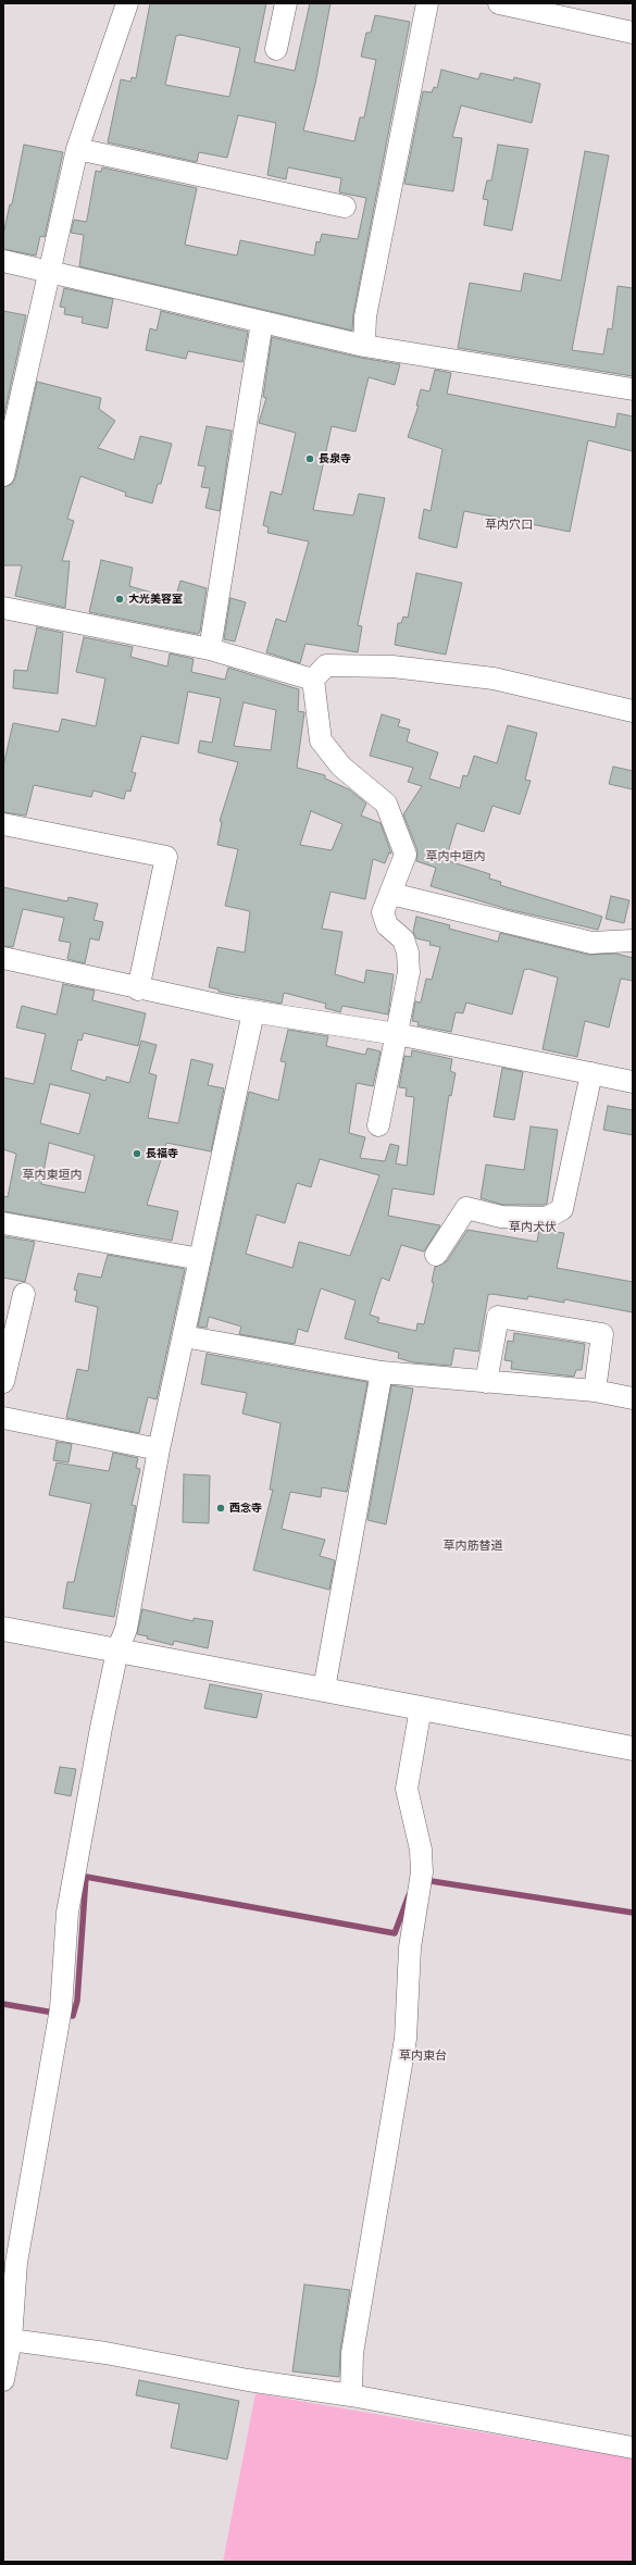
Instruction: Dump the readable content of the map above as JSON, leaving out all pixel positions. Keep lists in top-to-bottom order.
{
  "districts": [
    "草内穴口",
    "草内中垣内",
    "草内東垣内",
    "草内犬伏",
    "草内筋替道",
    "草内東台"
  ],
  "places": [
    "長泉寺",
    "大光美容室",
    "長福寺",
    "西念寺"
  ]
}
